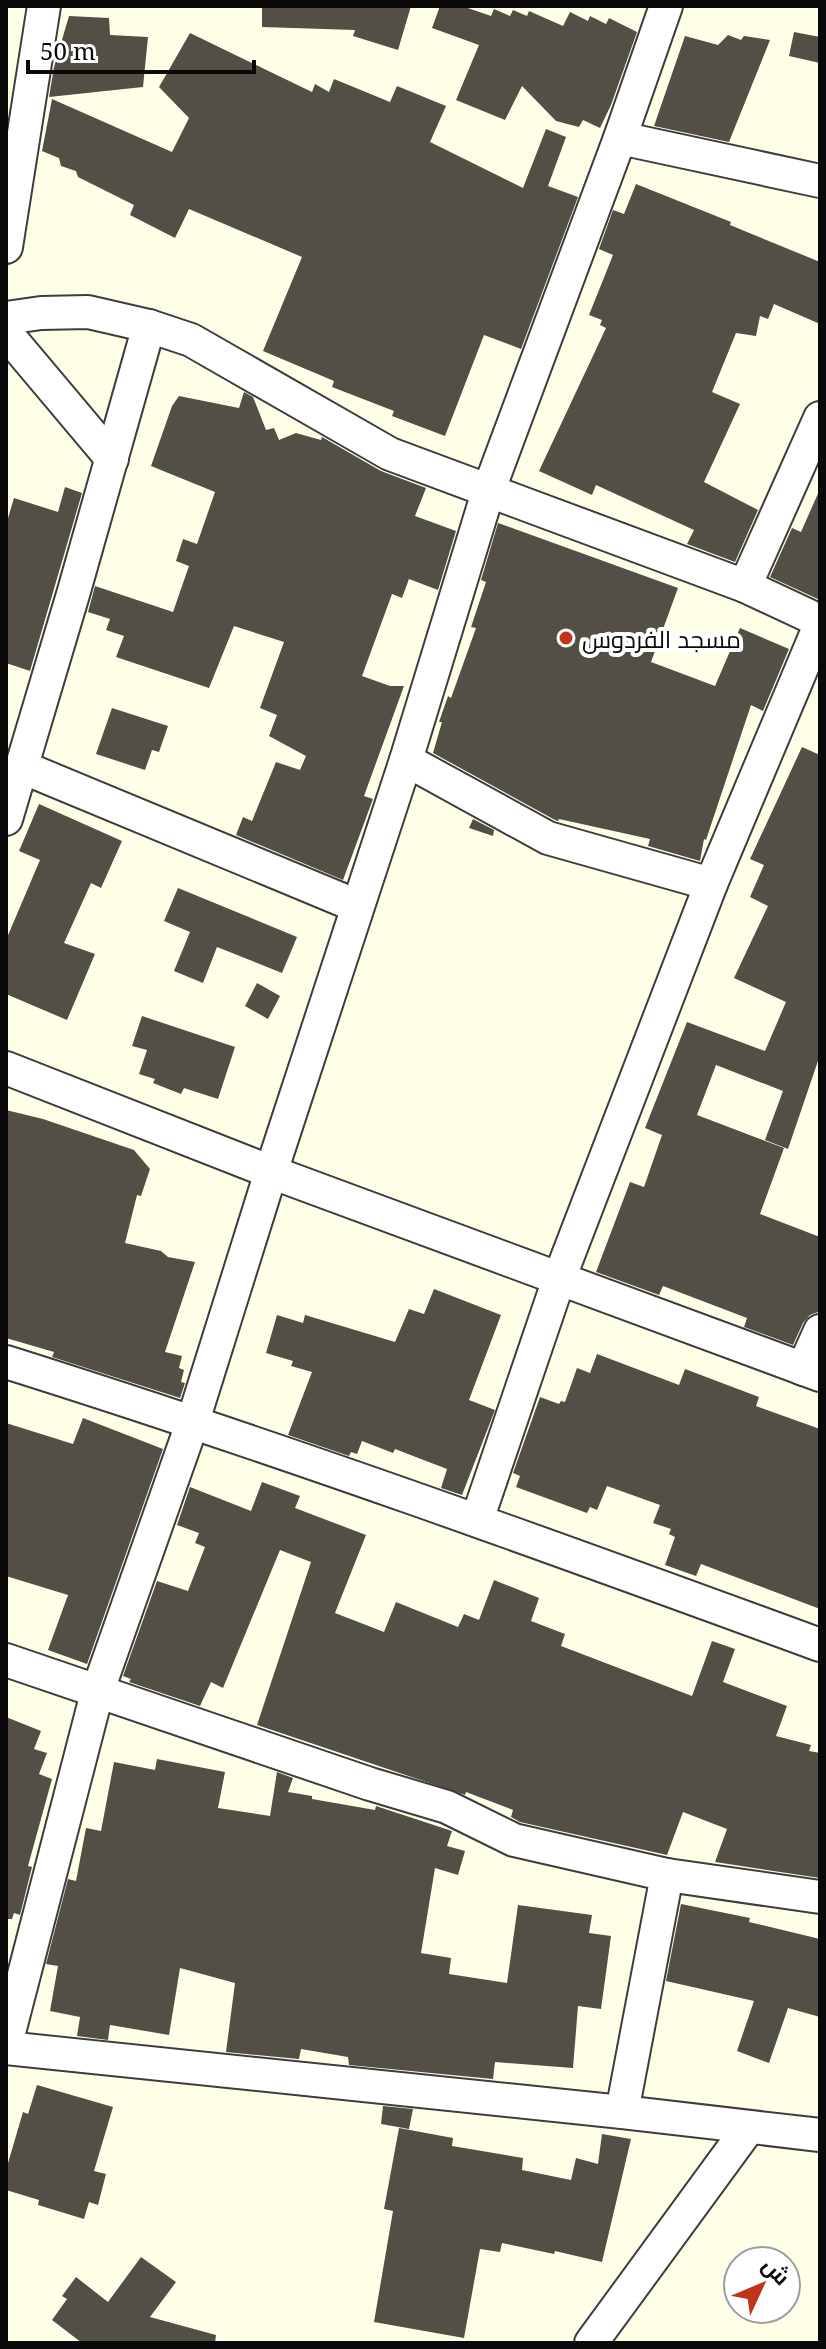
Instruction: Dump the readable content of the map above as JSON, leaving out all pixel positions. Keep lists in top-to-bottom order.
{
  "places": ["مسجد الفردوس"],
  "scale_bar": "50 m",
  "north": "top right"
}
